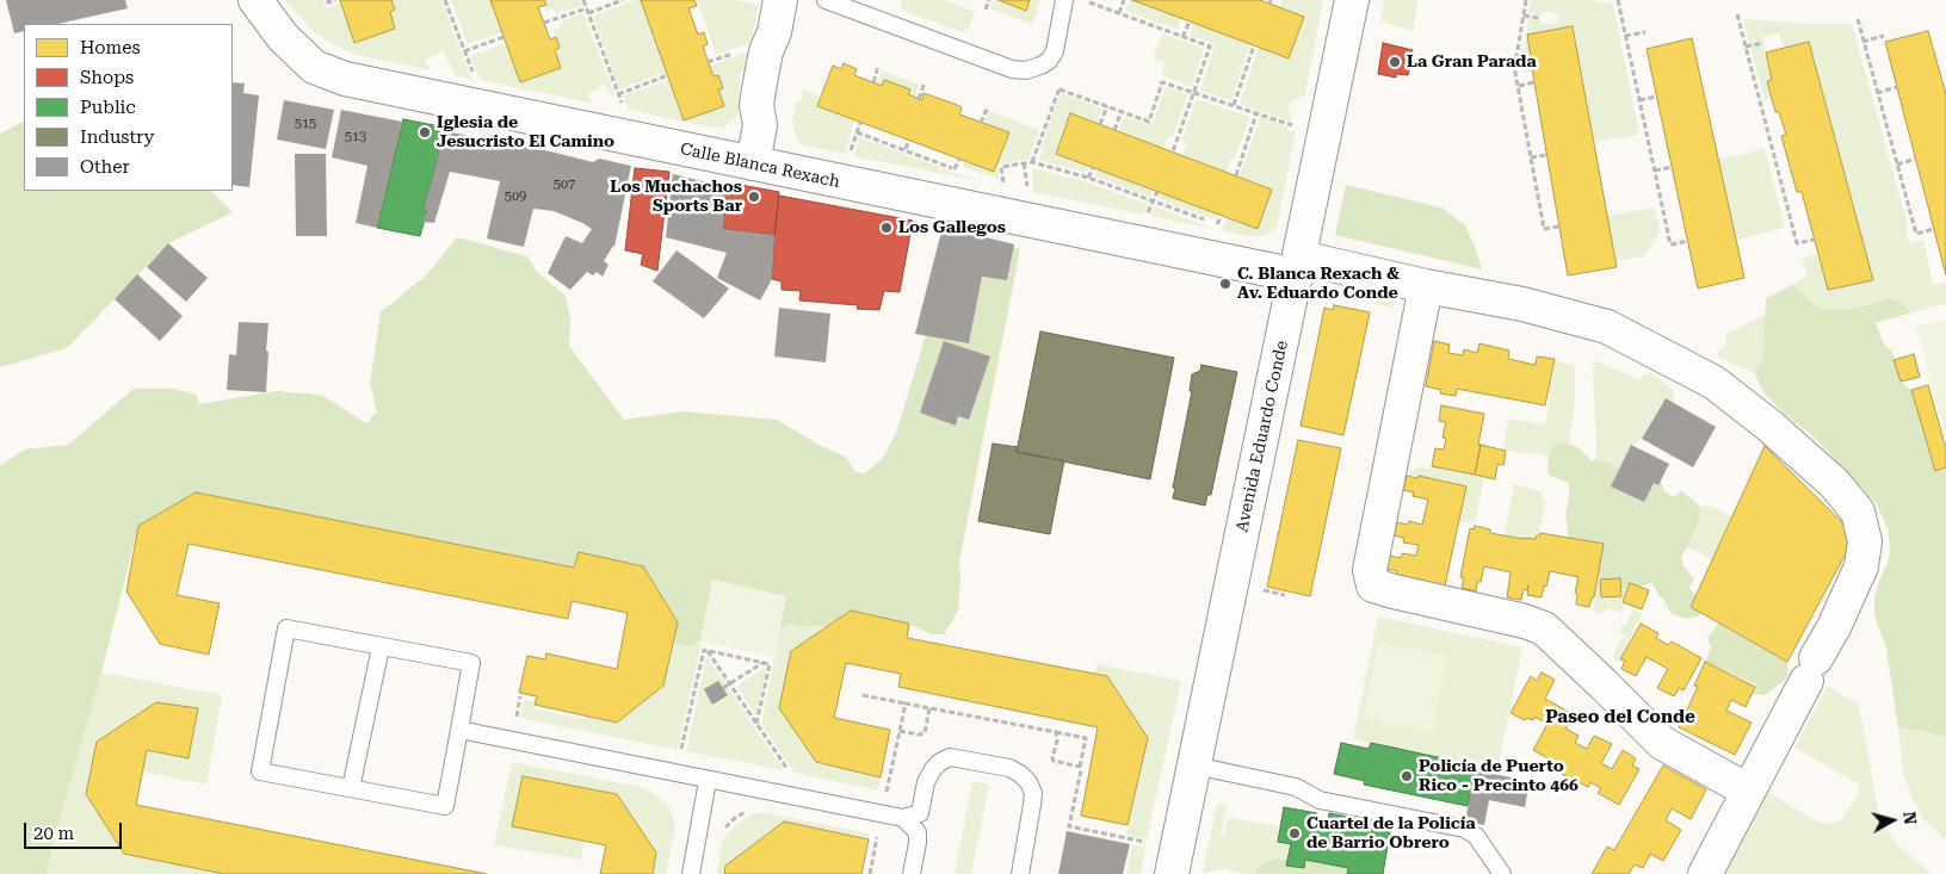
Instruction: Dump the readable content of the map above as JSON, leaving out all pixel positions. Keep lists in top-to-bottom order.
{
  "streets": {
    "street": ["Calle Blanca Rexach", "Avenida Eduardo Conde"]
  },
  "crossings": [
    ["Calle Blanca Rexach", "Avenida Eduardo Conde"]
  ],
  "districts": ["Paseo del Conde"],
  "places": [
    "La Gran Parada",
    "Iglesia de Jesucristo El Camino",
    "Los Muchachos Sports Bar",
    "Los Gallegos",
    "C. Blanca Rexach & Av. Eduardo Conde",
    "Policía de Puerto Rico - Precinto 466",
    "Cuartel de la Policía de Barrio Obrero"
  ],
  "house_numbers": [
    "515",
    "513",
    "507",
    "509"
  ],
  "legend": [
    "Homes",
    "Shops",
    "Public",
    "Industry",
    "Other"
  ],
  "scale_bar": "20 m",
  "north": "right"
}
